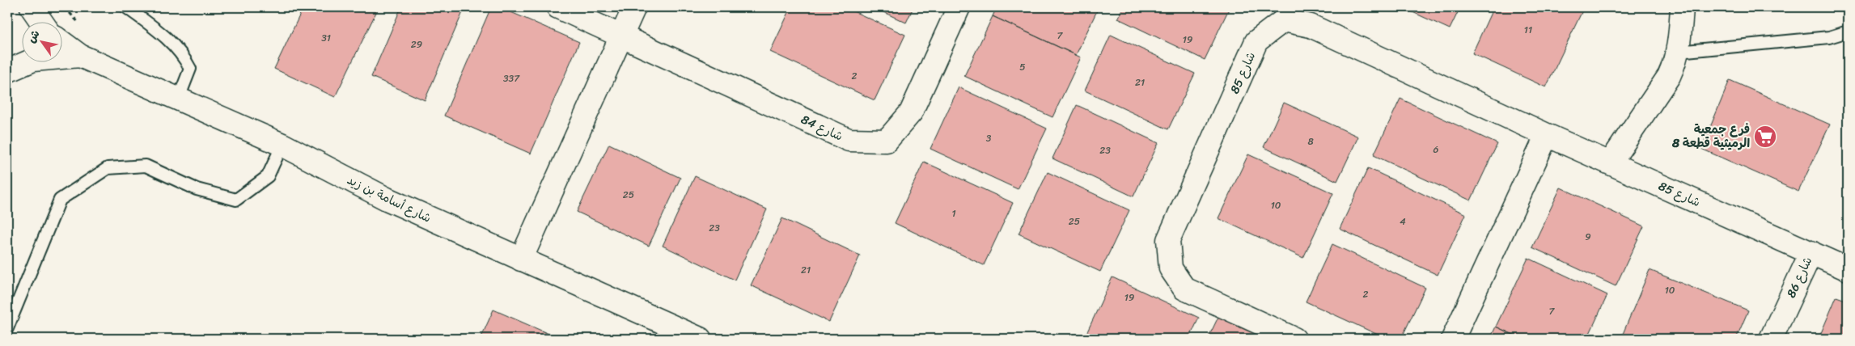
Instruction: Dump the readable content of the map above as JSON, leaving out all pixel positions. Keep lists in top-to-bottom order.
{
  "streets": {
    "street": [
      "شارع 85",
      "شارع 84",
      "شارع أسامة بن زيد",
      "شارع 86"
    ]
  },
  "crossings": [
    ["شارع 85", "شارع 86"]
  ],
  "places": {
    "supermarket": ["فرع جمعية الرميثية قطعة 8"]
  },
  "house_numbers": [
    "11",
    "7",
    "31",
    "19",
    "29",
    "5",
    "2",
    "337",
    "21",
    "3",
    "8",
    "6",
    "23",
    "25",
    "10",
    "1",
    "25",
    "4",
    "23",
    "9",
    "21",
    "10",
    "2",
    "19",
    "7"
  ],
  "north": "top left"
}
